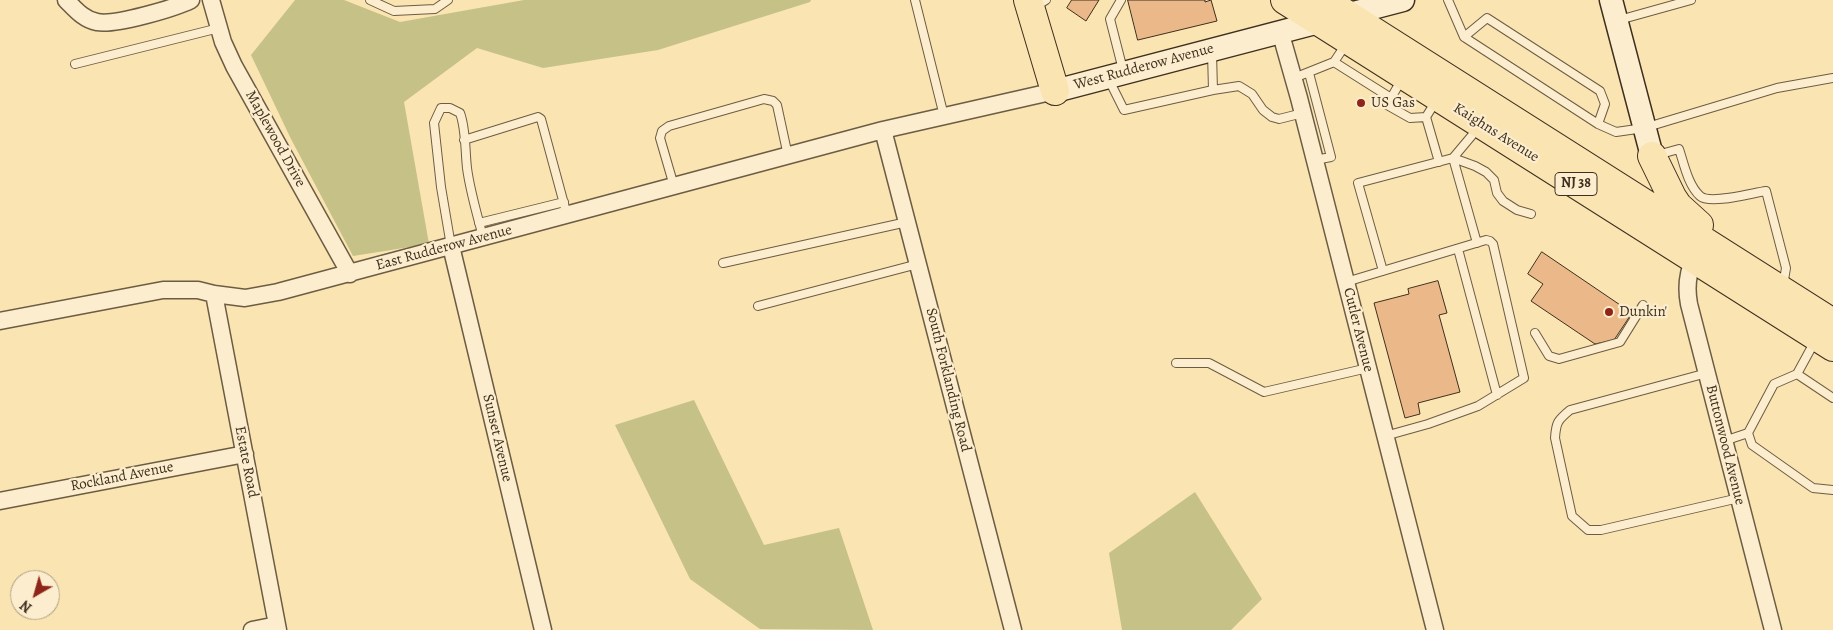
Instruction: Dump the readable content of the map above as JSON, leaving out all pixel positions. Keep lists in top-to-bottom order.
{
  "streets": {
    "highway": ["Kaighns Avenue", "NJ 38"],
    "street": [
      "West Rudderow Avenue",
      "Maplewood Drive",
      "East Rudderow Avenue",
      "Cutler Avenue",
      "South Forklanding Road",
      "Sunset Avenue",
      "Buttonwood Avenue",
      "Estate Road",
      "Rockland Avenue"
    ]
  },
  "crossings": [
    ["West Rudderow Avenue", "Kaighns Avenue"],
    ["West Rudderow Avenue", "East Rudderow Avenue"],
    ["West Rudderow Avenue", "Cutler Avenue"],
    ["West Rudderow Avenue", "South Forklanding Road"],
    ["Kaighns Avenue", "Buttonwood Avenue"],
    ["Maplewood Drive", "East Rudderow Avenue"],
    ["East Rudderow Avenue", "South Forklanding Road"],
    ["East Rudderow Avenue", "Sunset Avenue"],
    ["East Rudderow Avenue", "Estate Road"],
    ["Estate Road", "Rockland Avenue"]
  ],
  "places": ["US Gas", "Dunkin'"],
  "north": "bottom left"
}
